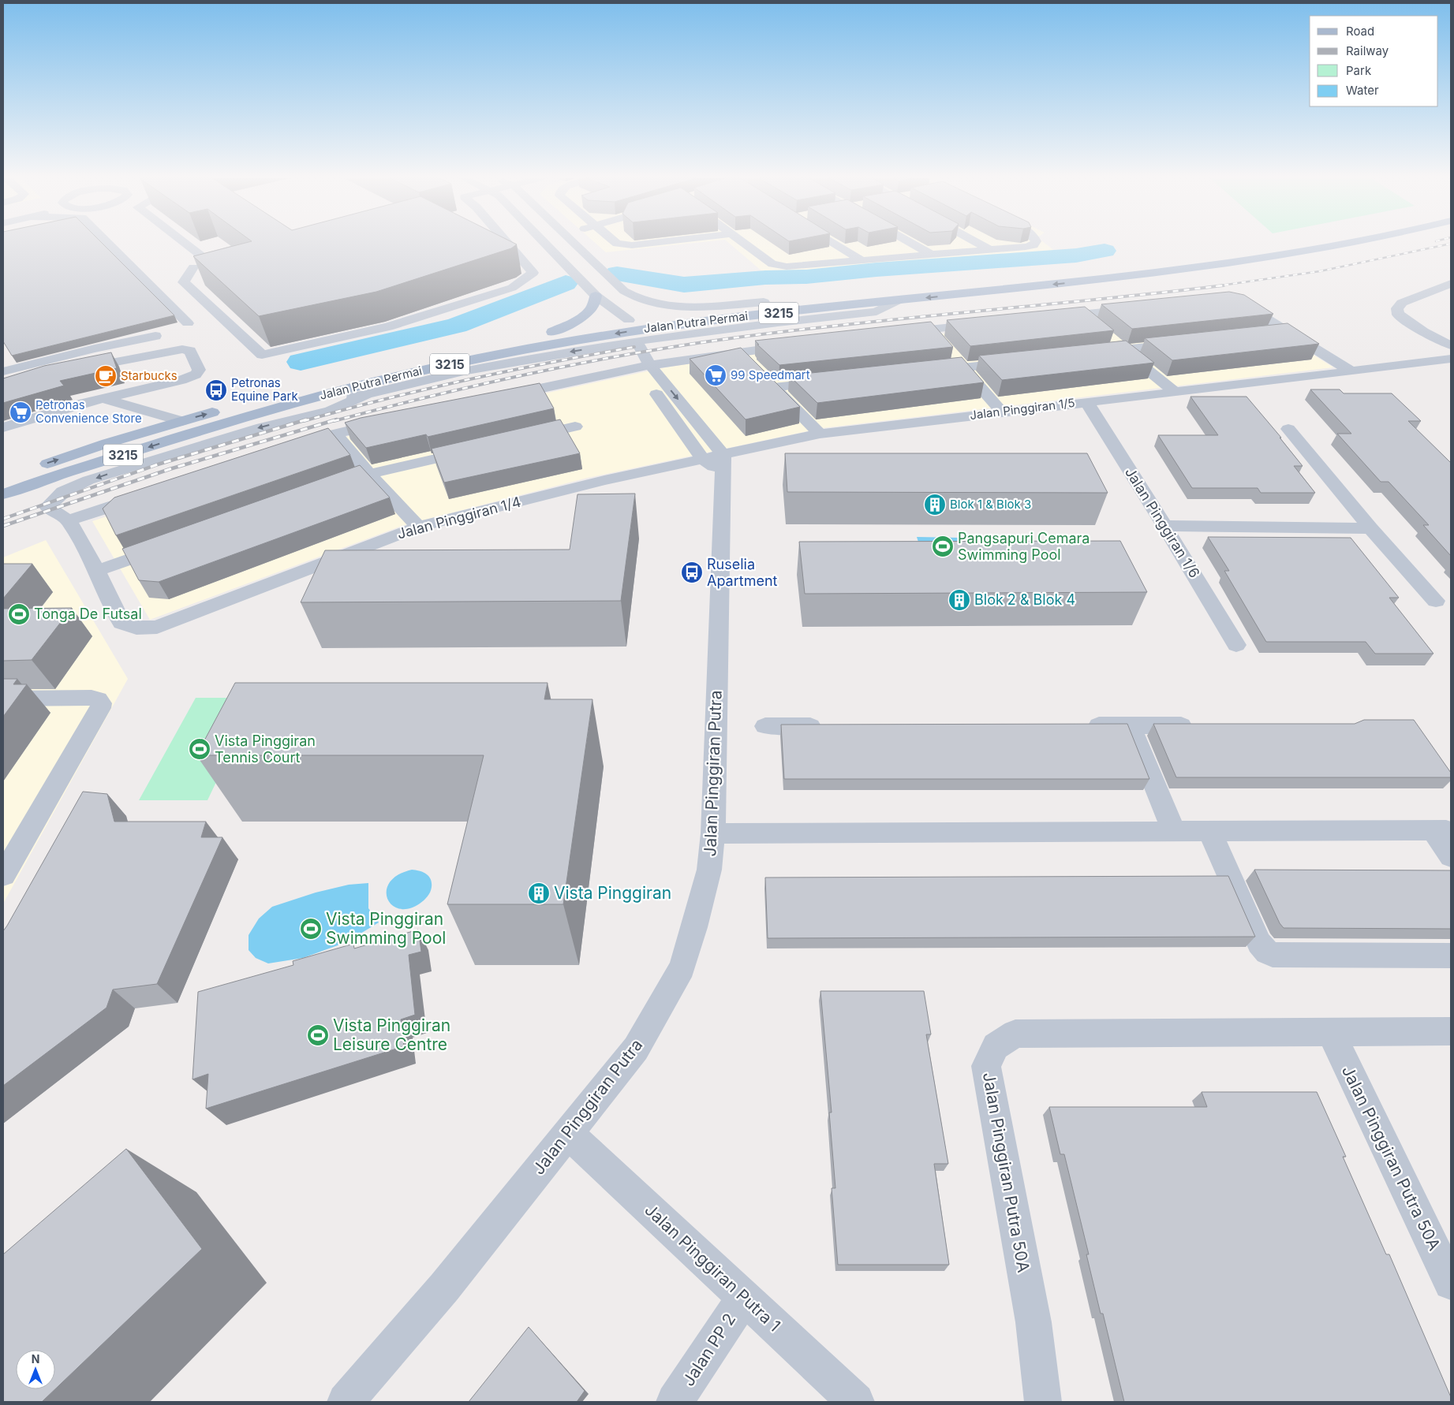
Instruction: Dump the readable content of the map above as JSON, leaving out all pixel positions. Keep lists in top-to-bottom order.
{
  "streets": {
    "main road": ["3215", "Jalan Putra Permai"],
    "street": [
      "Jalan Pinggiran 1/5",
      "Jalan Pinggiran 1/4",
      "Jalan Pinggiran 1/6",
      "Jalan Pinggiran Putra",
      "Jalan Pinggiran Putra 50A",
      "Jalan Pinggiran Putra 1",
      "Jalan PP 2"
    ]
  },
  "crossings": [
    ["Jalan Pinggiran 1/5", "Jalan Pinggiran 1/4"],
    ["Jalan Pinggiran 1/5", "Jalan Pinggiran 1/6"],
    ["Jalan Pinggiran 1/5", "Jalan Pinggiran Putra"],
    ["Jalan Pinggiran 1/4", "Jalan Pinggiran Putra"],
    ["Jalan Pinggiran Putra", "Jalan Pinggiran Putra 1"],
    ["Jalan Pinggiran Putra 1", "Jalan PP 2"]
  ],
  "places": {
    "supermarket": ["99 Speedmart", "Petronas Convenience Store"],
    "cafe": ["Starbucks"],
    "bus stop": ["Petronas Equine Park", "Ruselia Apartment"],
    "building": ["Blok 1 & Blok 3", "Blok 2 & Blok 4", "Vista Pinggiran"],
    "sports": [
      "Pangsapuri Cemara Swimming Pool",
      "Tonga De Futsal",
      "Vista Pinggiran Tennis Court",
      "Vista Pinggiran Swimming Pool",
      "Vista Pinggiran Leisure Centre"
    ]
  },
  "legend": [
    "Road",
    "Railway",
    "Park",
    "Water"
  ],
  "north": "top"
}
